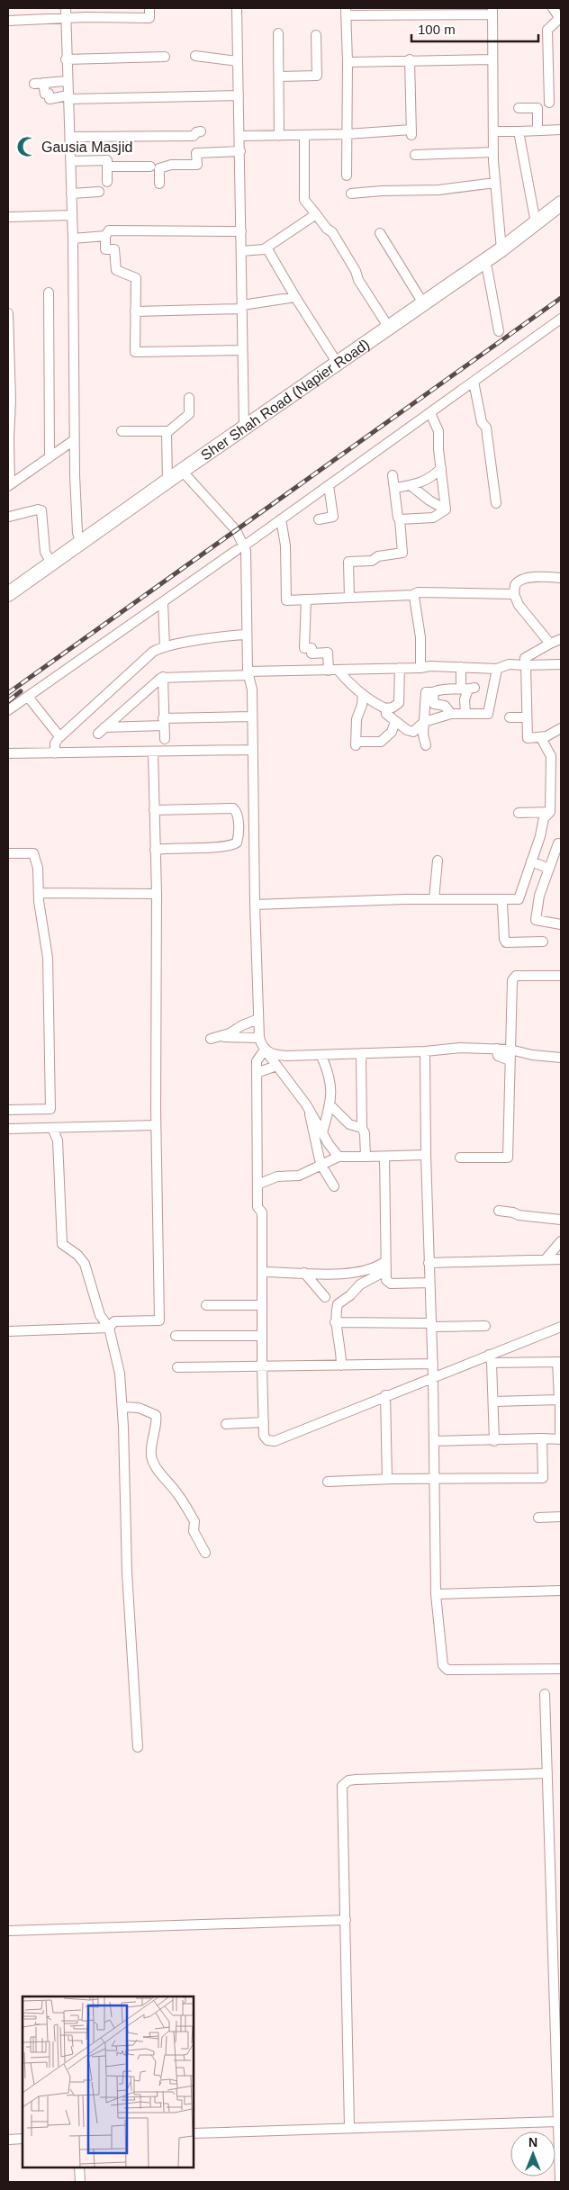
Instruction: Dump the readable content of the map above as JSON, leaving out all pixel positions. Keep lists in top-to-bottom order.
{
  "streets": {
    "main road": ["Sher Shah Road (Napier Road)"]
  },
  "places": {
    "mosque": ["Gausia Masjid"]
  },
  "scale_bar": "100 m",
  "north": "top"
}
